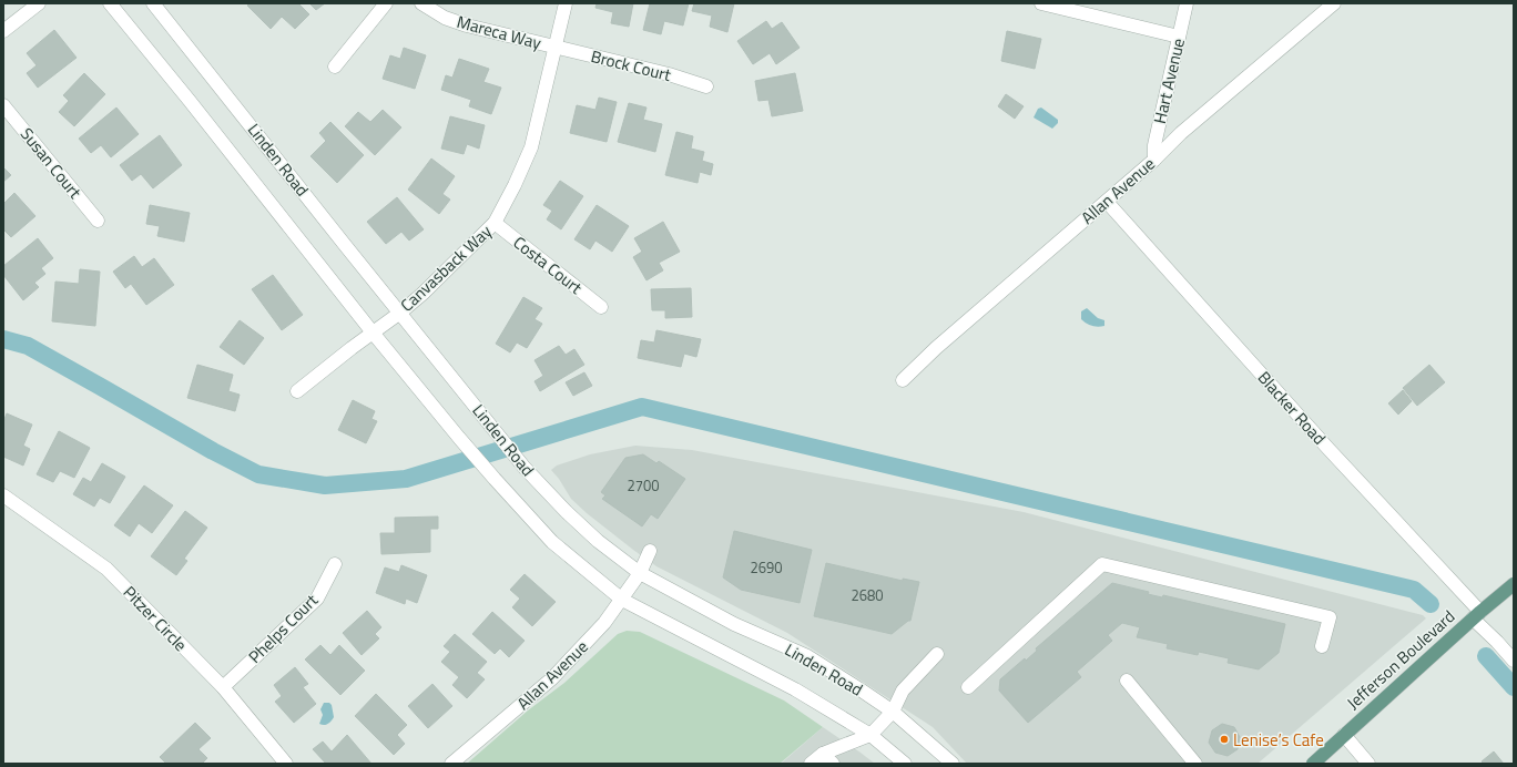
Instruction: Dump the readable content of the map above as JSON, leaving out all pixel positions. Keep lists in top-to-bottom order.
{
  "streets": {
    "main road": ["Jefferson Boulevard"],
    "street": [
      "Mareca Way",
      "Brock Court",
      "Hart Avenue",
      "Linden Road",
      "Susan Court",
      "Allan Avenue",
      "Costa Court",
      "Canvasback Way",
      "Blacker Road",
      "Pitzer Circle",
      "Phelps Court"
    ]
  },
  "crossings": [
    ["Mareca Way", "Brock Court"],
    ["Mareca Way", "Canvasback Way"],
    ["Brock Court", "Canvasback Way"],
    ["Hart Avenue", "Allan Avenue"],
    ["Linden Road", "Allan Avenue"],
    ["Linden Road", "Canvasback Way"],
    ["Allan Avenue", "Blacker Road"],
    ["Costa Court", "Canvasback Way"],
    ["Blacker Road", "Jefferson Boulevard"],
    ["Pitzer Circle", "Phelps Court"]
  ],
  "places": ["Lenise’s Cafe"],
  "house_numbers": ["2700", "2690", "2680"]
}
